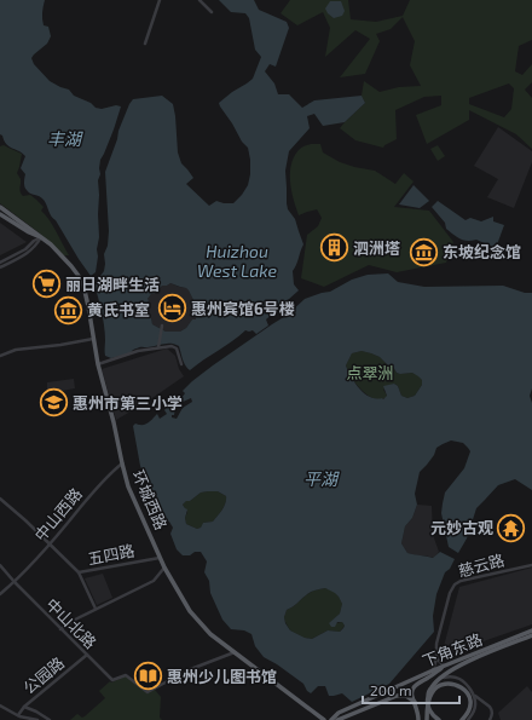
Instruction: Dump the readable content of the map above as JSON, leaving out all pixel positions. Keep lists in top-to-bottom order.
{
  "streets": {
    "main road": ["环城西路", "下角东路"],
    "street": [
      "中山西路",
      "五四路",
      "慈云路",
      "中山北路",
      "公园路"
    ]
  },
  "crossings": [
    ["环城西路", "中山西路"],
    ["环城西路", "五四路"],
    ["环城西路", "中山北路"],
    ["中山西路", "五四路"],
    ["中山西路", "中山北路"],
    ["中山北路", "公园路"]
  ],
  "water": ["丰湖", "Huizhou West Lake", "平湖"],
  "parks": ["点翠洲"],
  "places": {
    "building": ["泗洲塔"],
    "museum": ["东坡纪念馆", "黄氏书室"],
    "supermarket": ["丽日湖畔生活"],
    "hotel": ["惠州宾馆6号楼"],
    "school or university": ["惠州市第三小学"],
    "temple": ["元妙古观"],
    "library": ["惠州少儿图书馆"]
  },
  "scale_bar": "200 m"
}
